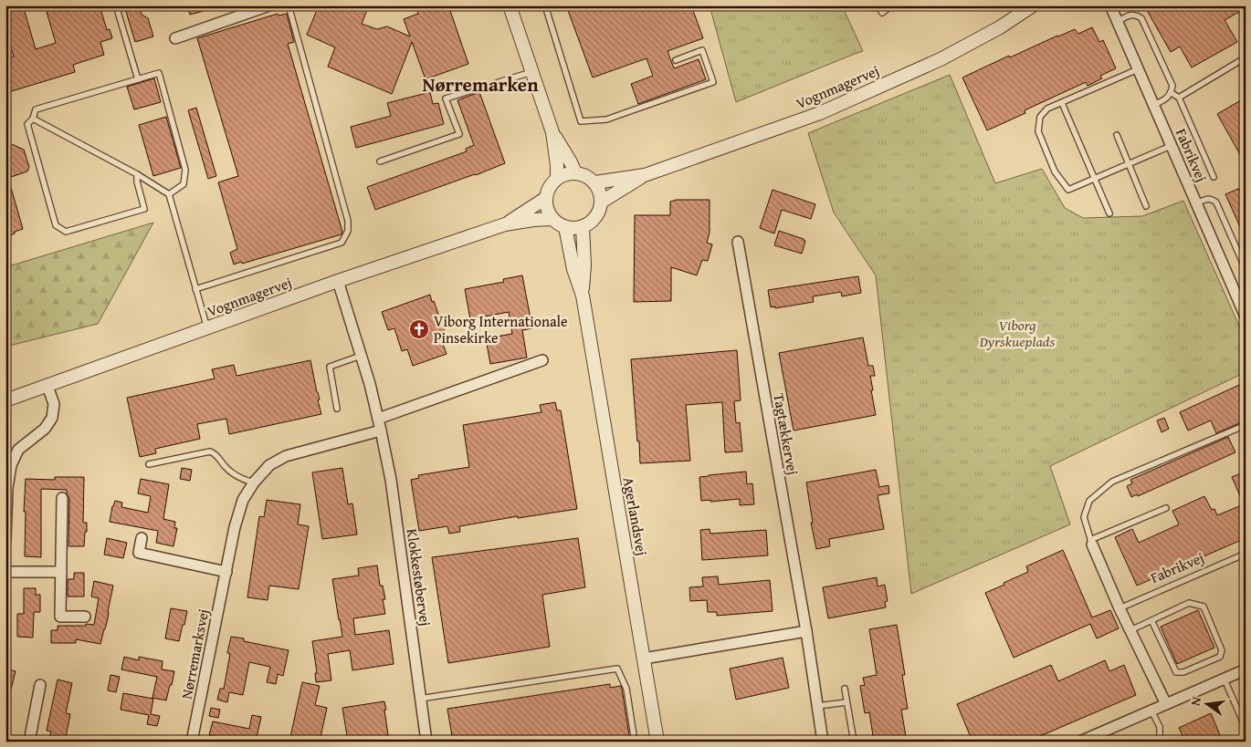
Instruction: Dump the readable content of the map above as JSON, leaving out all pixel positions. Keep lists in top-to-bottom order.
{
  "streets": {
    "street": [
      "Vognmagervej",
      "Fabrikvej",
      "Tagtækkervej",
      "Agerlandsvej",
      "Klokkestøbervej",
      "Nørremarksvej"
    ]
  },
  "crossings": [
    ["Vognmagervej", "Agerlandsvej"],
    ["Vognmagervej", "Klokkestøbervej"],
    ["Klokkestøbervej", "Nørremarksvej"]
  ],
  "districts": ["Nørremarken"],
  "parks": ["Viborg Dyrskueplads"],
  "places": {
    "church": ["Viborg Internationale Pinsekirke"]
  },
  "north": "left"
}
